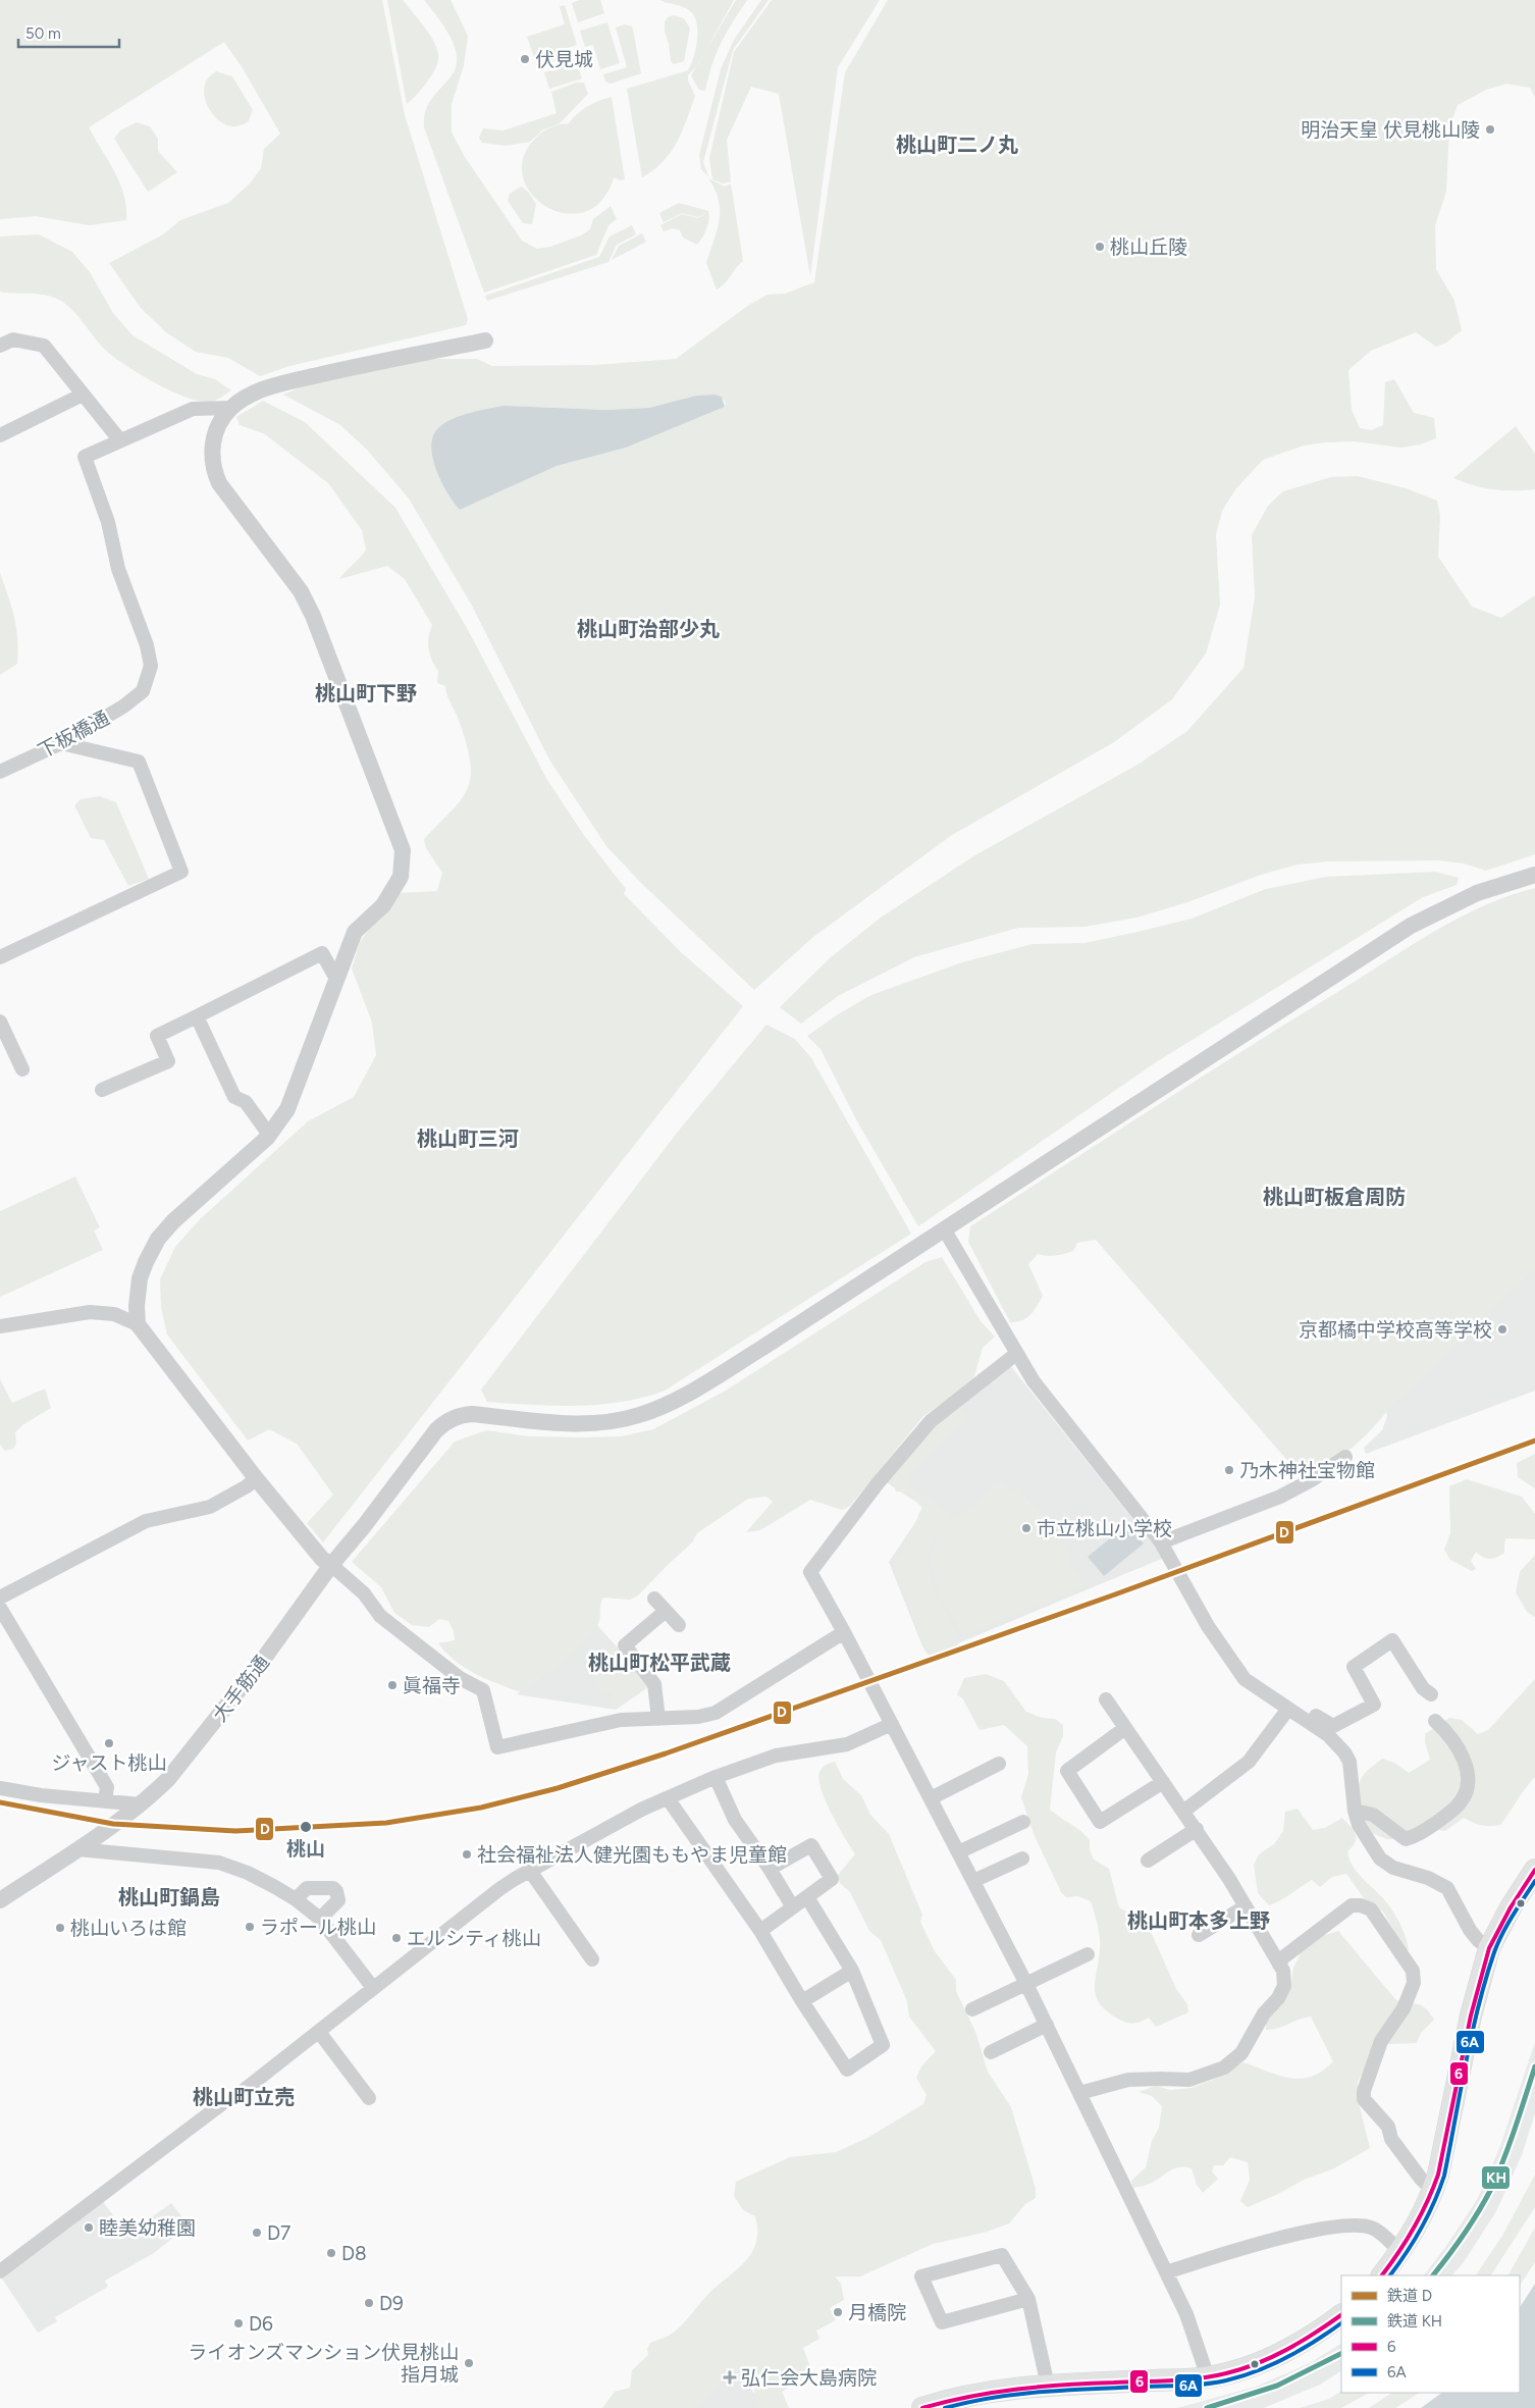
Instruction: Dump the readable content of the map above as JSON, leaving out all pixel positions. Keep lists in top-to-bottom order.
{
  "streets": {
    "street": ["下板橋通", "大手筋通"]
  },
  "districts": [
    "桃山町二ノ丸",
    "桃山町治部少丸",
    "桃山町下野",
    "桃山町三河",
    "桃山町板倉周防",
    "桃山町松平武蔵",
    "桃山町鍋島",
    "桃山町本多上野",
    "桃山町立売"
  ],
  "places": {
    "other": [
      "伏見城",
      "明治天皇 伏見桃山陵",
      "桃山丘陵",
      "京都橘中学校高等学校",
      "乃木神社宝物館",
      "市立桃山小学校",
      "眞福寺",
      "ジャスト桃山",
      "桃山",
      "社会福祉法人健光園ももやま児童館",
      "ラポール桃山",
      "桃山いろは館",
      "エルシティ桃山",
      "睦美幼稚園",
      "D7",
      "D8",
      "D9",
      "月橋院",
      "D6",
      "ライオンズマンション伏見桃山 指月城"
    ],
    "health": ["弘仁会大島病院"]
  },
  "lines": [
    "rail line D",
    "transit line 6",
    "transit line 6A",
    "rail line KH"
  ],
  "legend": [
    "鉄道 D",
    "鉄道 KH",
    "6",
    "6A"
  ],
  "scale_bar": "50 m"
}
